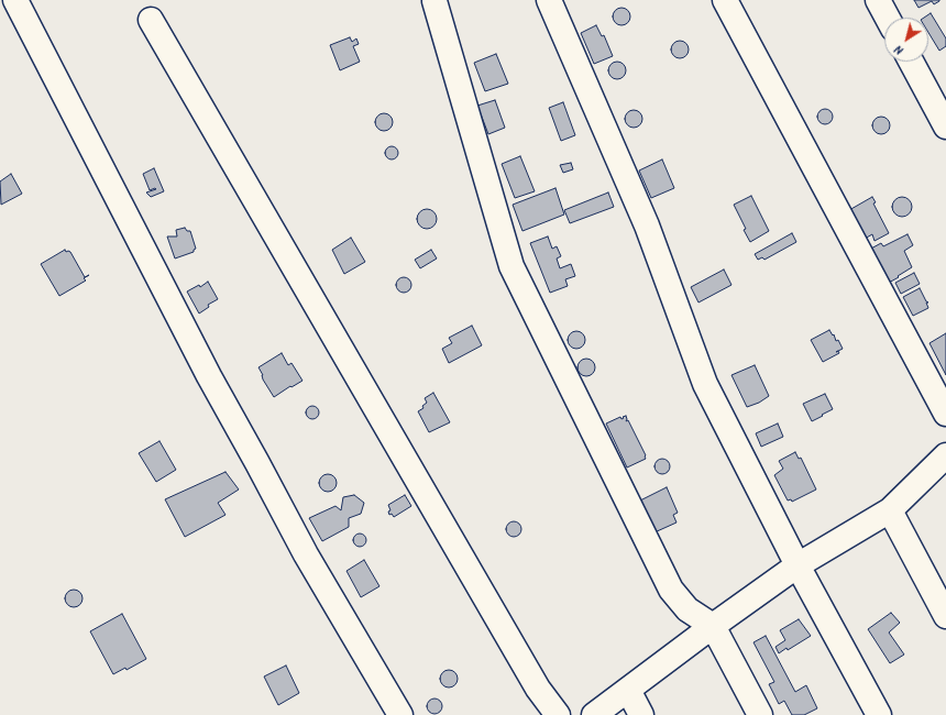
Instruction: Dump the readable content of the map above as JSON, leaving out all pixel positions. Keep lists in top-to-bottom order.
{
  "north": "bottom left"
}
